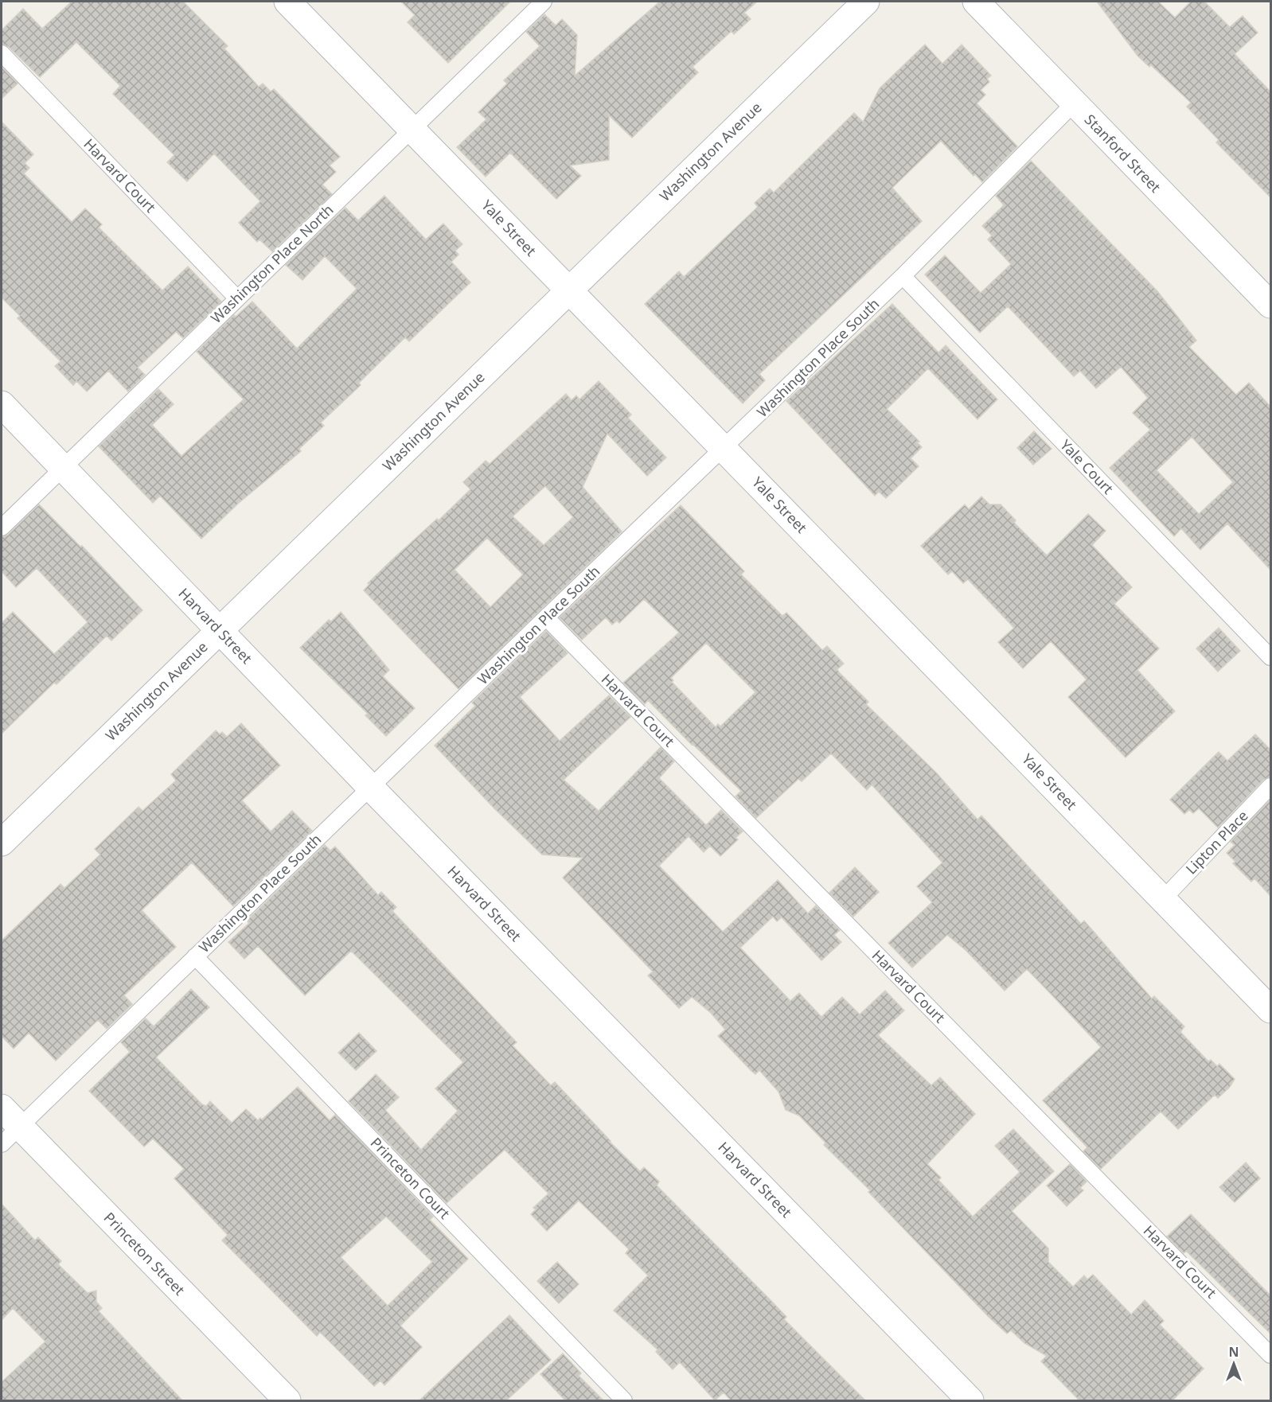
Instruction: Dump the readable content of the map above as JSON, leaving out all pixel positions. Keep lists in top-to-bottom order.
{
  "streets": {
    "street": [
      "Washington Avenue",
      "Stanford Street",
      "Yale Street",
      "Harvard Street",
      "Princeton Street"
    ],
    "lane": [
      "Harvard Court",
      "Washington Place North",
      "Washington Place South",
      "Yale Court",
      "Lipton Place",
      "Princeton Court"
    ]
  },
  "crossings": [
    ["Washington Avenue", "Yale Street"],
    ["Washington Avenue", "Harvard Street"],
    ["Stanford Street", "Washington Place South"],
    ["Harvard Court", "Washington Place North"],
    ["Harvard Court", "Washington Place South"],
    ["Yale Street", "Washington Place North"],
    ["Yale Street", "Washington Place South"],
    ["Yale Street", "Lipton Place"],
    ["Washington Place North", "Harvard Street"],
    ["Washington Place South", "Yale Court"],
    ["Washington Place South", "Harvard Street"],
    ["Washington Place South", "Princeton Court"],
    ["Washington Place South", "Princeton Street"]
  ],
  "north": "top"
}
